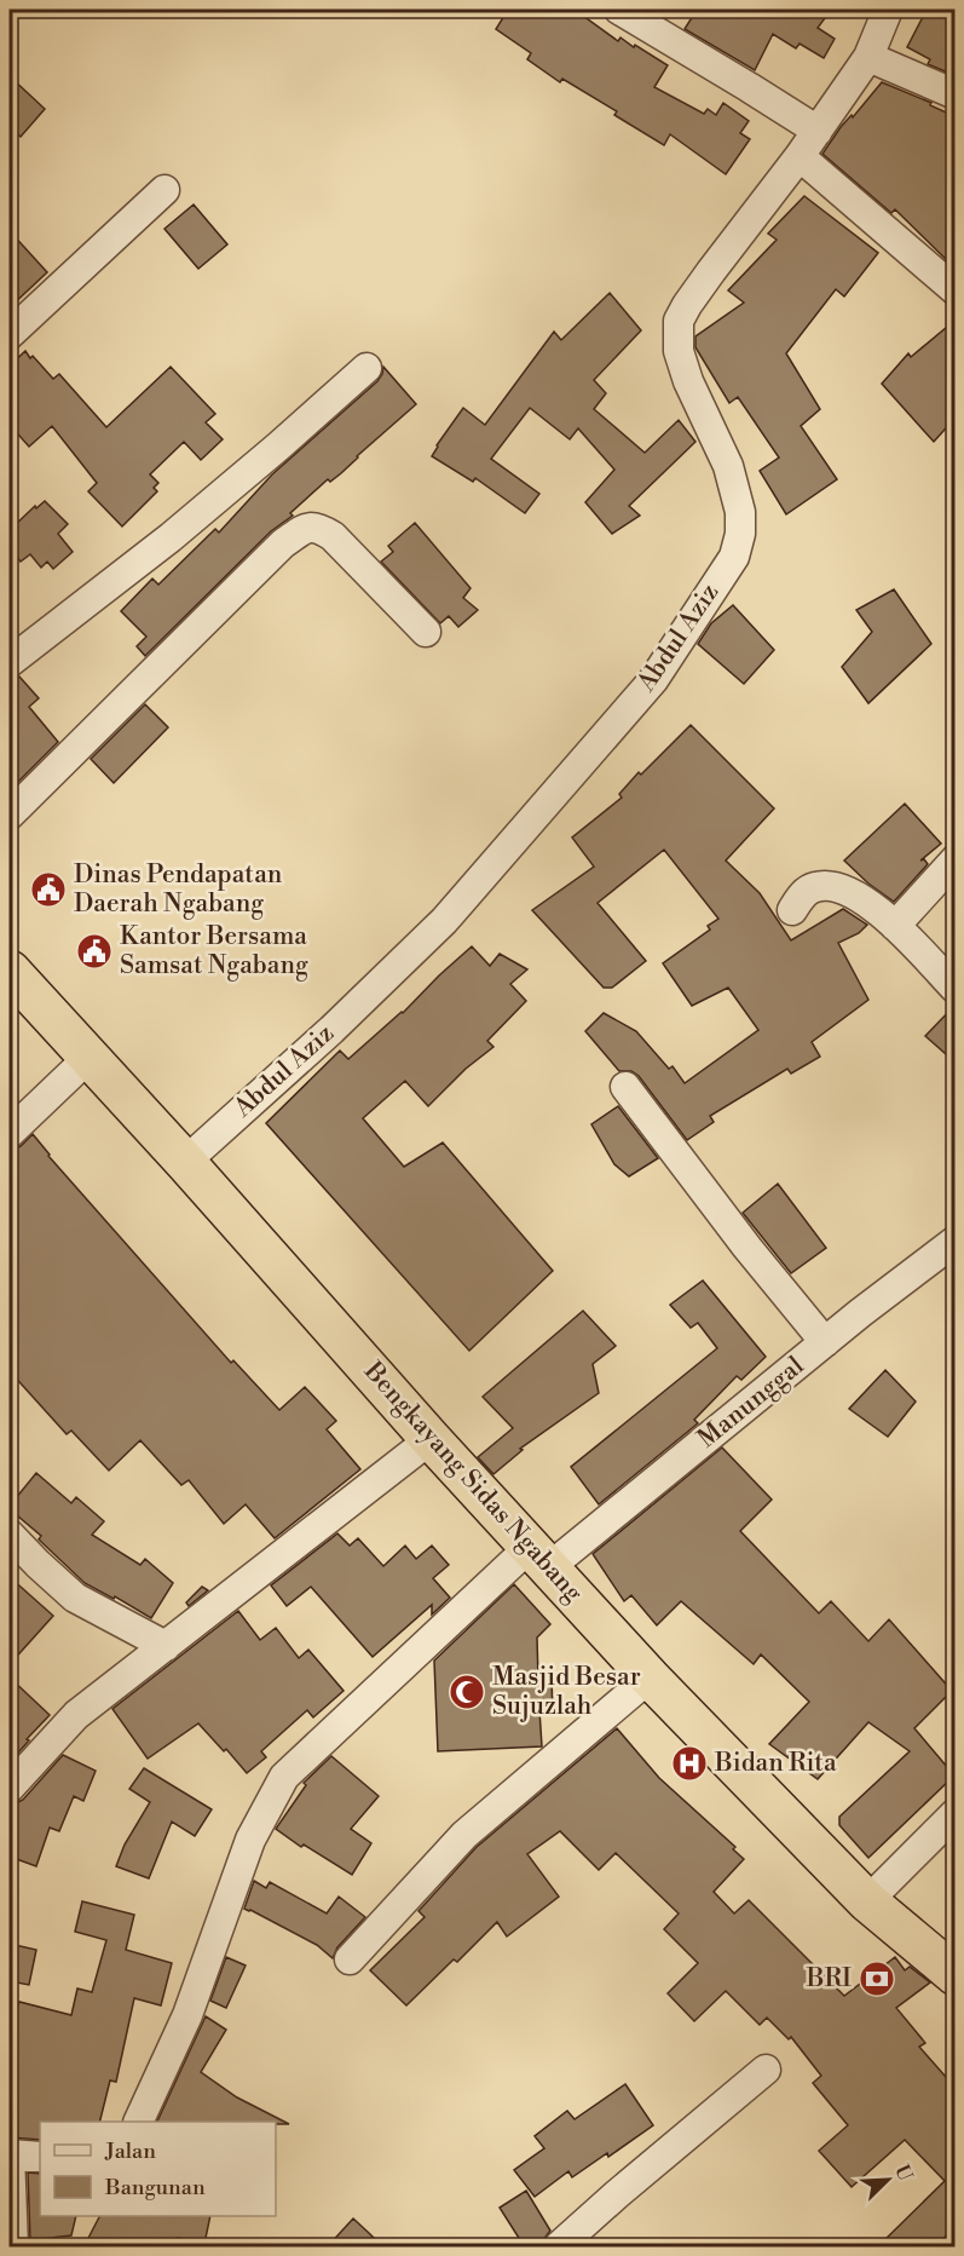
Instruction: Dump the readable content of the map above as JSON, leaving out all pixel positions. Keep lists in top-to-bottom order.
{
  "streets": {
    "highway": ["Bengkayang Sidas Ngabang"],
    "street": ["Abdul Aziz", "Manunggal"]
  },
  "crossings": [
    ["Abdul Aziz", "Bengkayang Sidas Ngabang"],
    ["Manunggal", "Bengkayang Sidas Ngabang"]
  ],
  "places": {
    "public building": ["Dinas Pendapatan Daerah Ngabang", "Kantor Bersama Samsat Ngabang"],
    "mosque": ["Masjid Besar Sujuzlah"],
    "hospital": ["Bidan Rita"],
    "bank": ["BRI"]
  },
  "legend": ["Jalan", "Bangunan"],
  "north": "top right"
}
